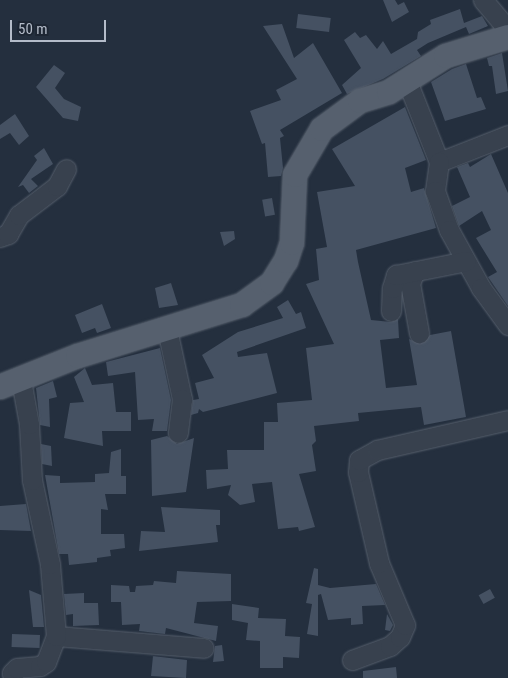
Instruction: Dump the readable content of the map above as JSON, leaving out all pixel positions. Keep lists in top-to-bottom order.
{
  "scale_bar": "50 m"
}
